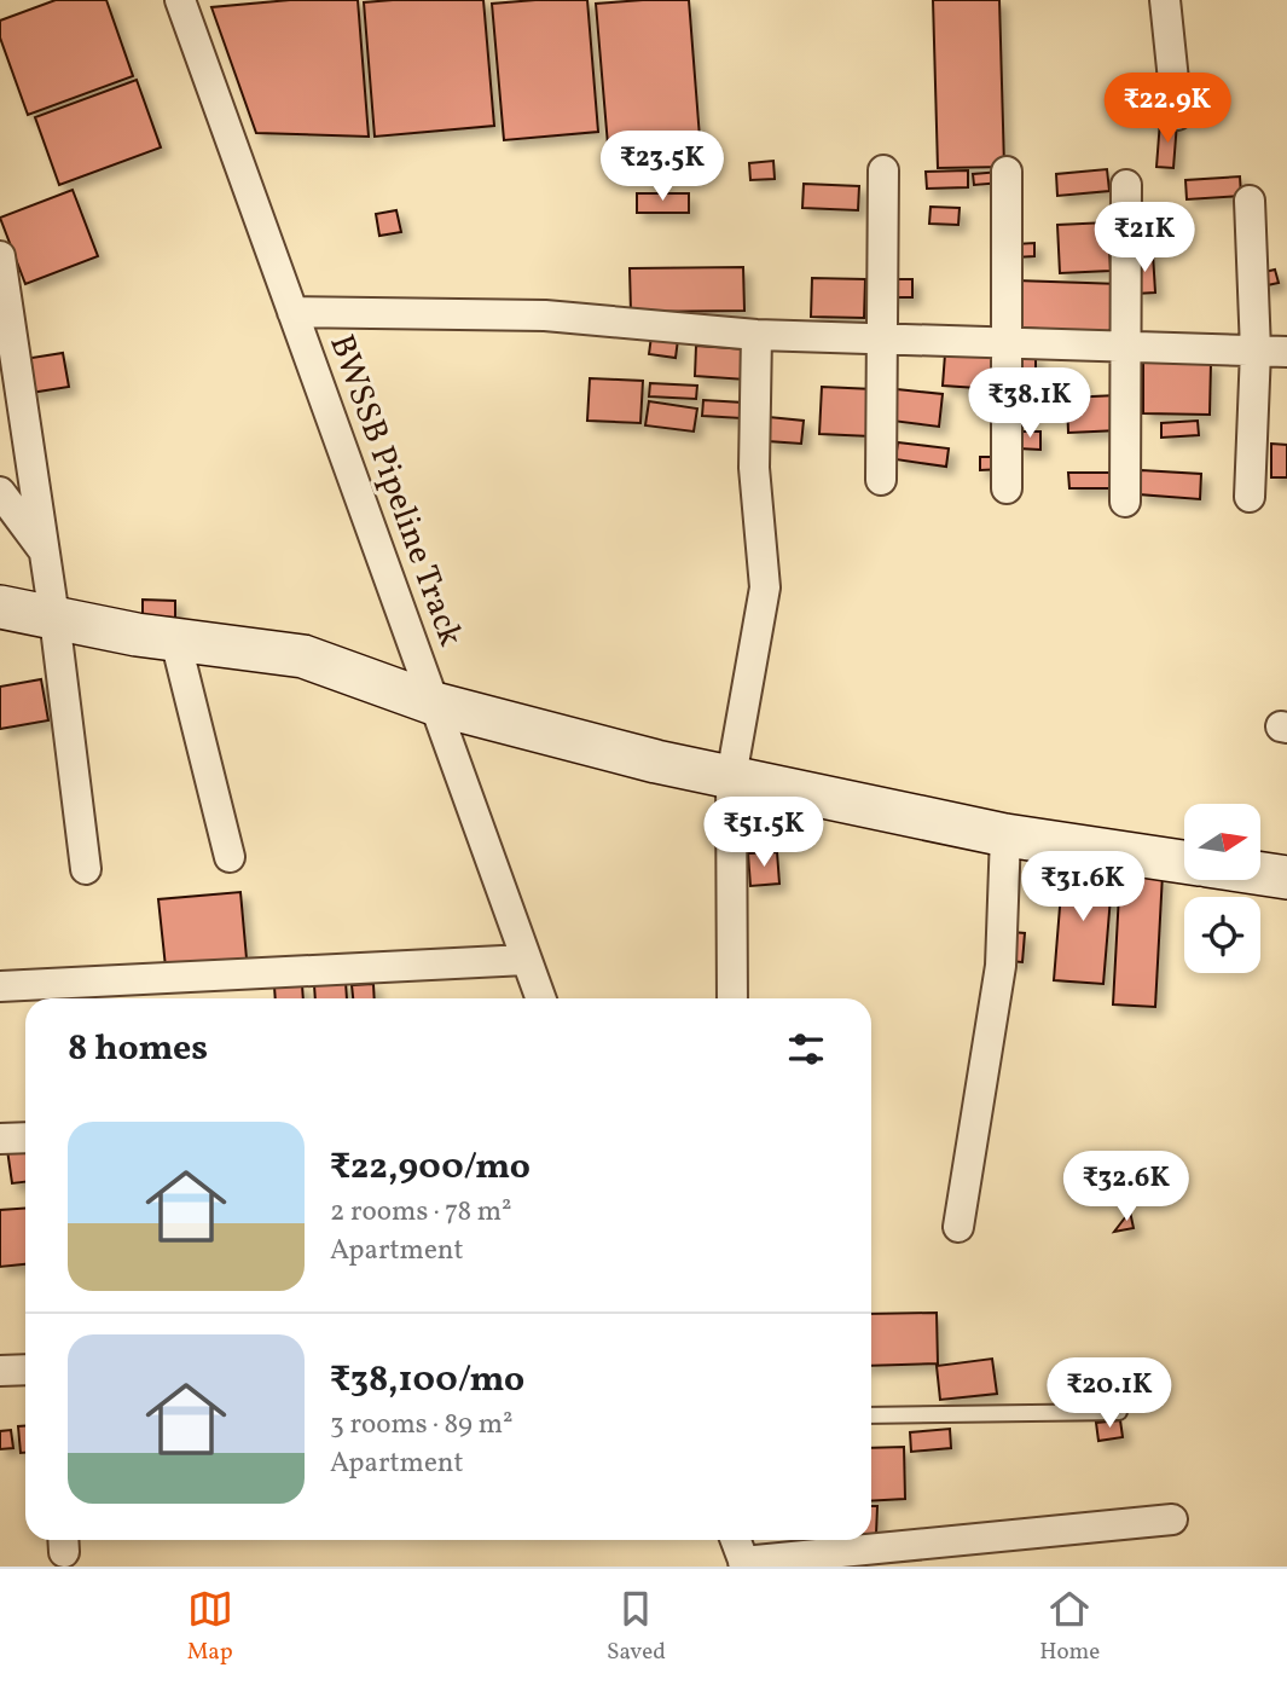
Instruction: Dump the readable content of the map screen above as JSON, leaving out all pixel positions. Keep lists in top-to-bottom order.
{
  "streets": {
    "street": ["BWSSB Pipeline Track"]
  },
  "north": "right",
  "page": {
    "price": [
      "₹22.9K",
      "₹23.5K",
      "₹21K",
      "₹38.1K",
      "₹51.5K",
      "₹31.6K",
      "₹32.6K",
      "₹20.1K"
    ],
    "heading": "8 homes",
    "list": [
      {
        "name": "₹22,900/mo",
        "note": "2 rooms · 78 m² · Apartment"
      },
      {
        "name": "₹38,100/mo",
        "note": "3 rooms · 89 m² · Apartment"
      }
    ],
    "tabs": ["Map", "Saved", "Home"]
  }
}
